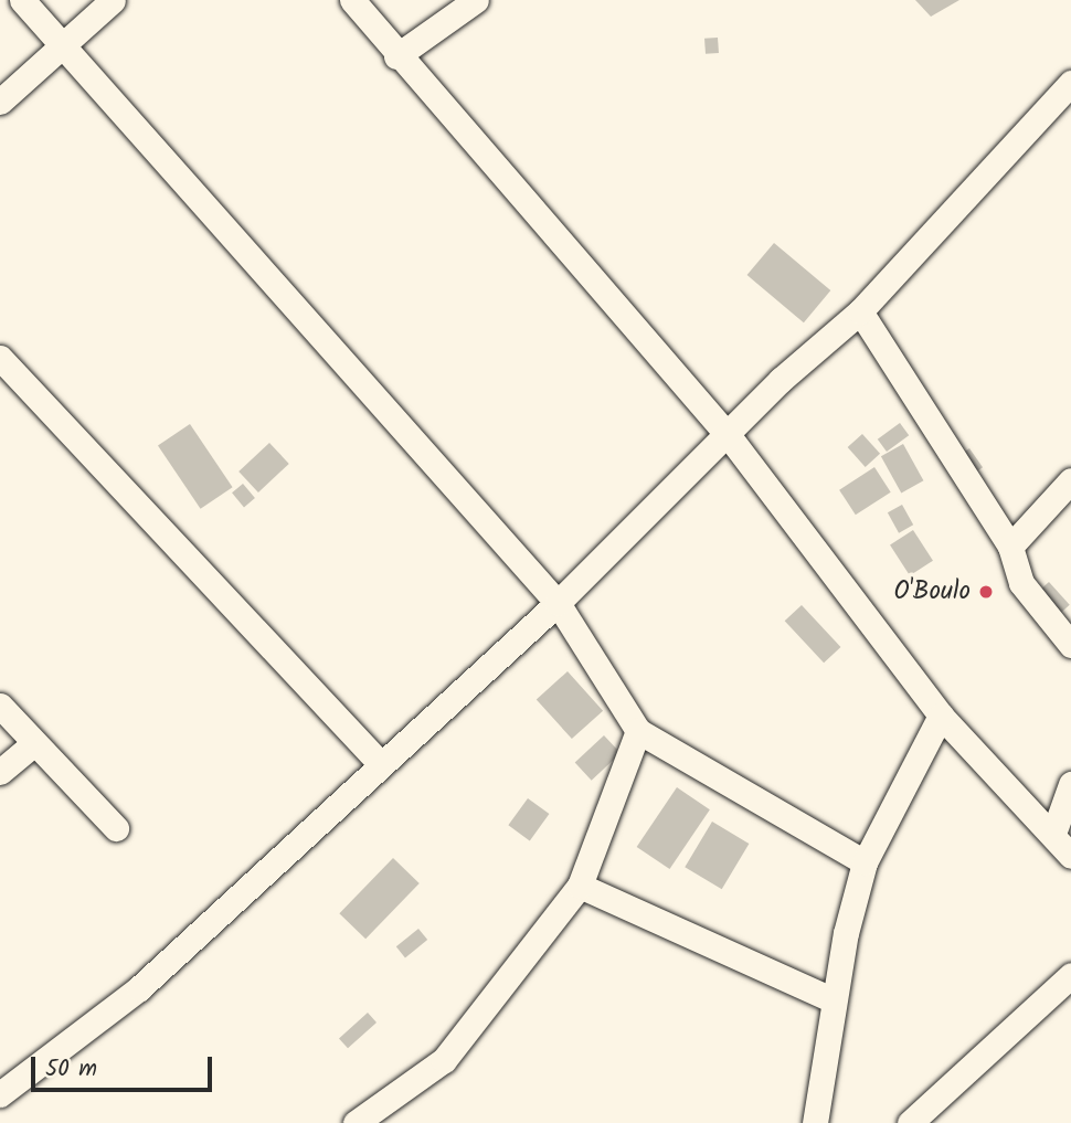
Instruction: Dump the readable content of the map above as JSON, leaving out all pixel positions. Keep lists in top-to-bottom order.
{
  "places": ["O'Boulo"],
  "scale_bar": "50 m"
}
